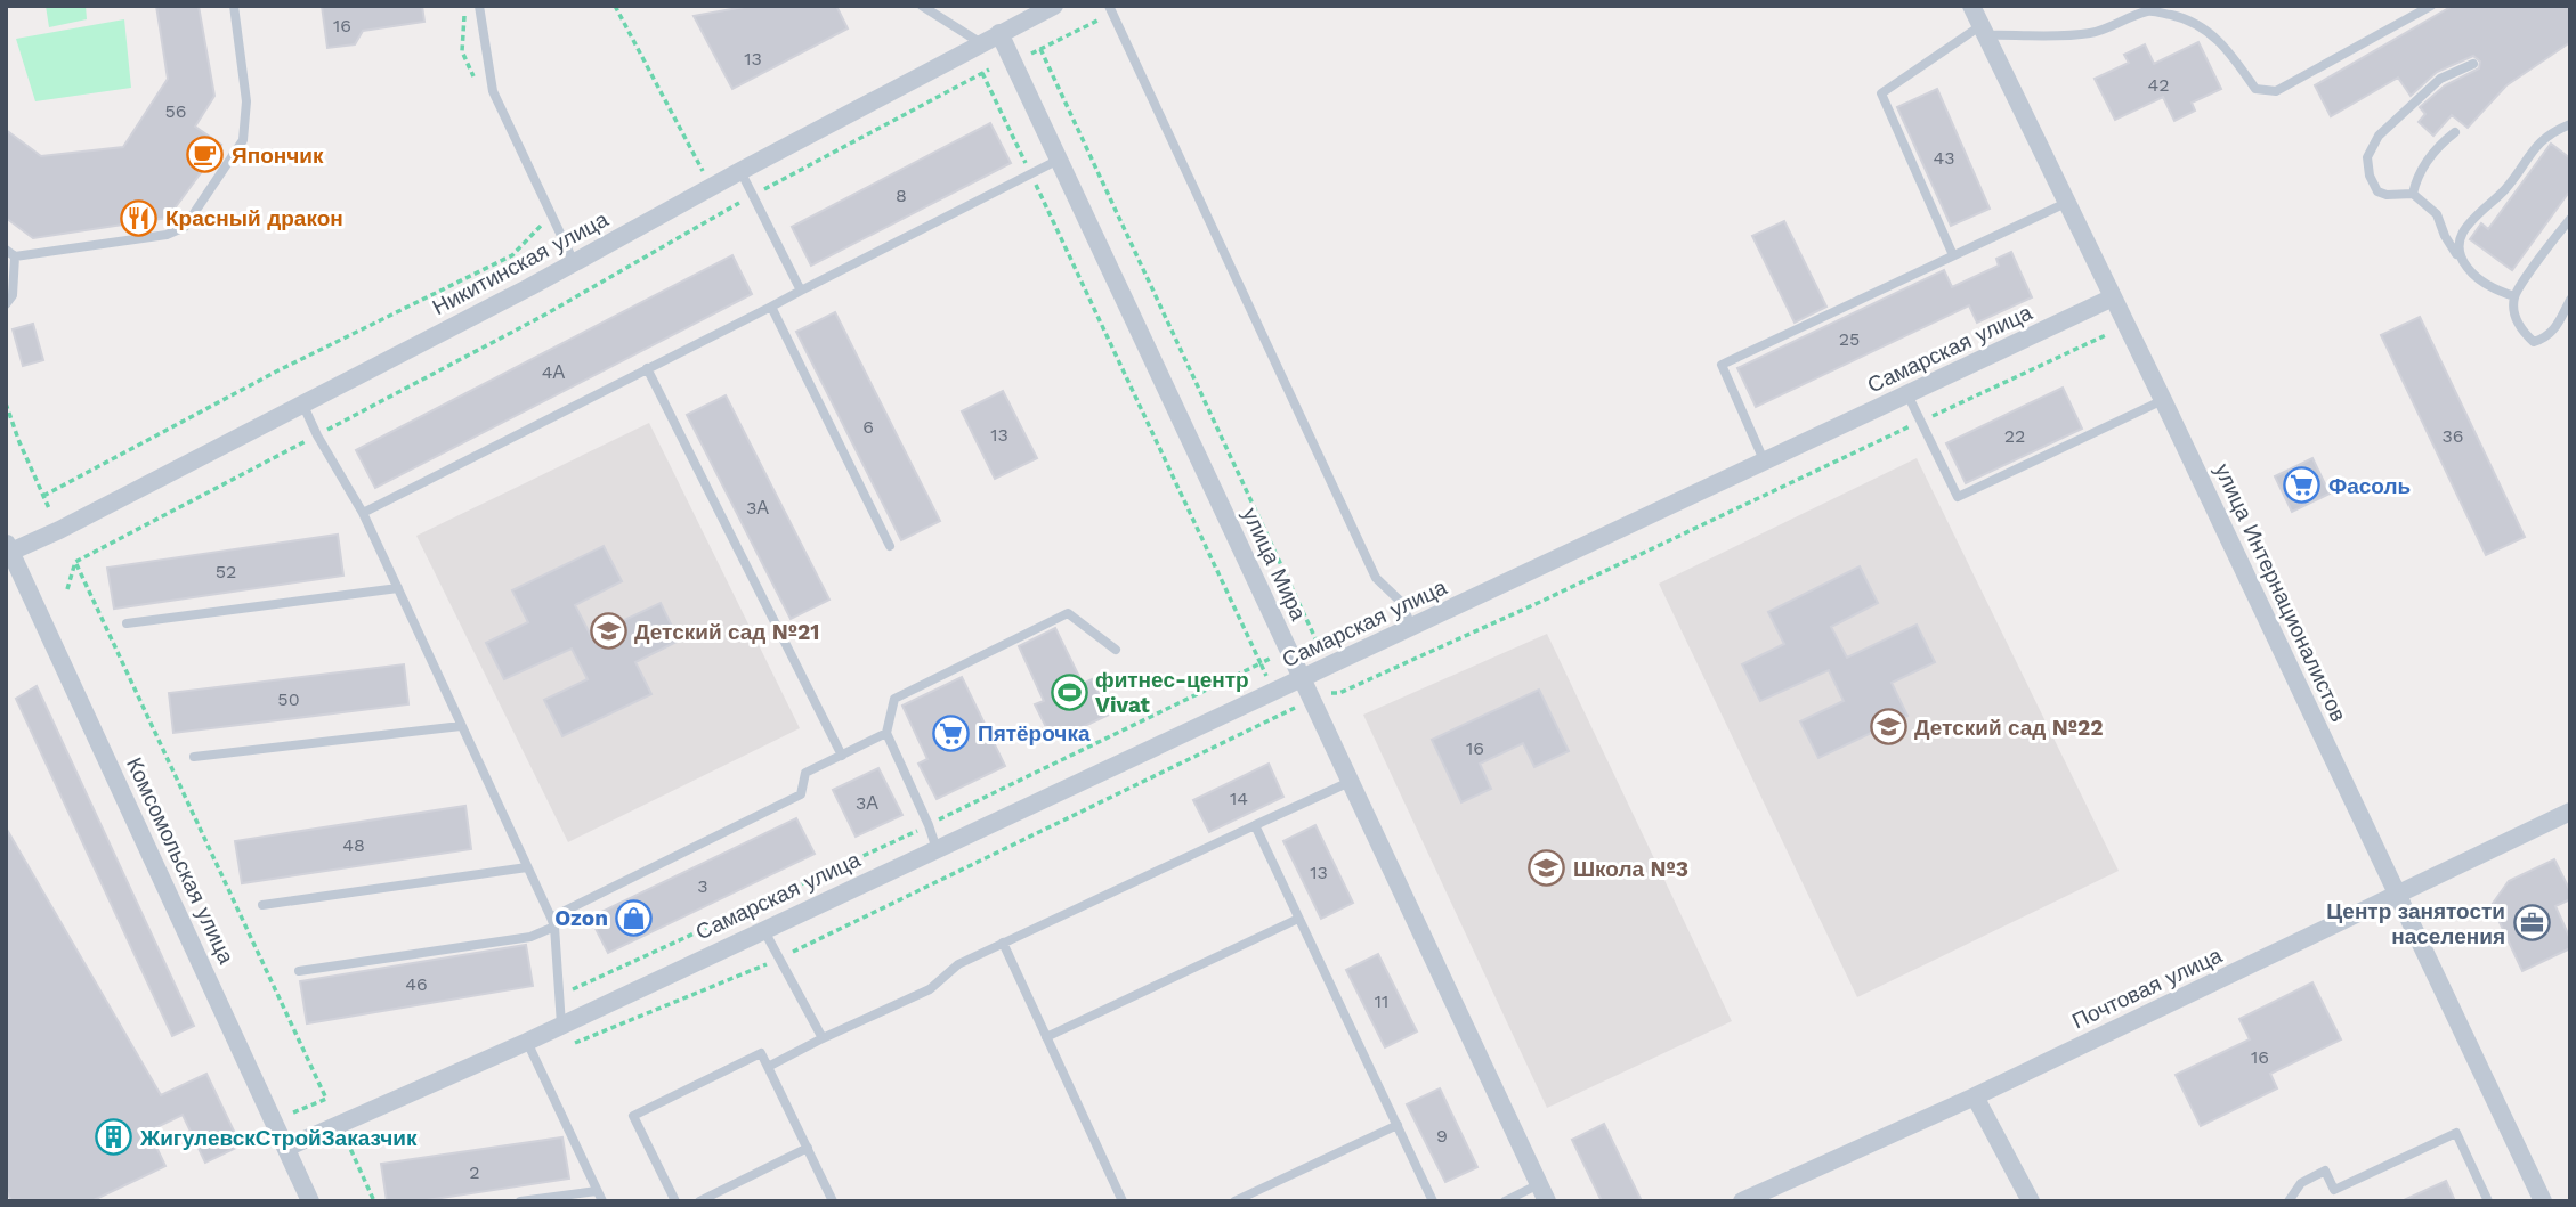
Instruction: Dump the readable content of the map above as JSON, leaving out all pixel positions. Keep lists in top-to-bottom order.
{
  "streets": {
    "street": [
      "Никитинская улица",
      "Самарская улица",
      "улица Мира",
      "улица Интернационалистов",
      "Комсомольская улица",
      "Почтовая улица"
    ]
  },
  "crossings": [
    ["Никитинская улица", "улица Мира"],
    ["Никитинская улица", "Комсомольская улица"],
    ["Самарская улица", "улица Мира"],
    ["Самарская улица", "улица Интернационалистов"],
    ["Самарская улица", "Комсомольская улица"],
    ["улица Интернационалистов", "Почтовая улица"]
  ],
  "places": {
    "cafe": ["Япончик"],
    "restaurant": ["Красный дракон"],
    "supermarket": ["Фасоль", "Пятёрочка"],
    "school or university": ["Детский сад №21", "Детский сад №22", "Школа №3"],
    "sports": ["фитнес-центр Vivat"],
    "shop": ["Ozon"],
    "office": ["Центр занятости населения"],
    "building": ["ЖигулевскСтройЗаказчик"]
  },
  "house_numbers": [
    "16",
    "13",
    "42",
    "56",
    "43",
    "8",
    "25",
    "4А",
    "6",
    "13",
    "22",
    "36",
    "3А",
    "52",
    "50",
    "16",
    "14",
    "3А",
    "48",
    "13",
    "3",
    "46",
    "11",
    "16",
    "9",
    "2"
  ]
}
